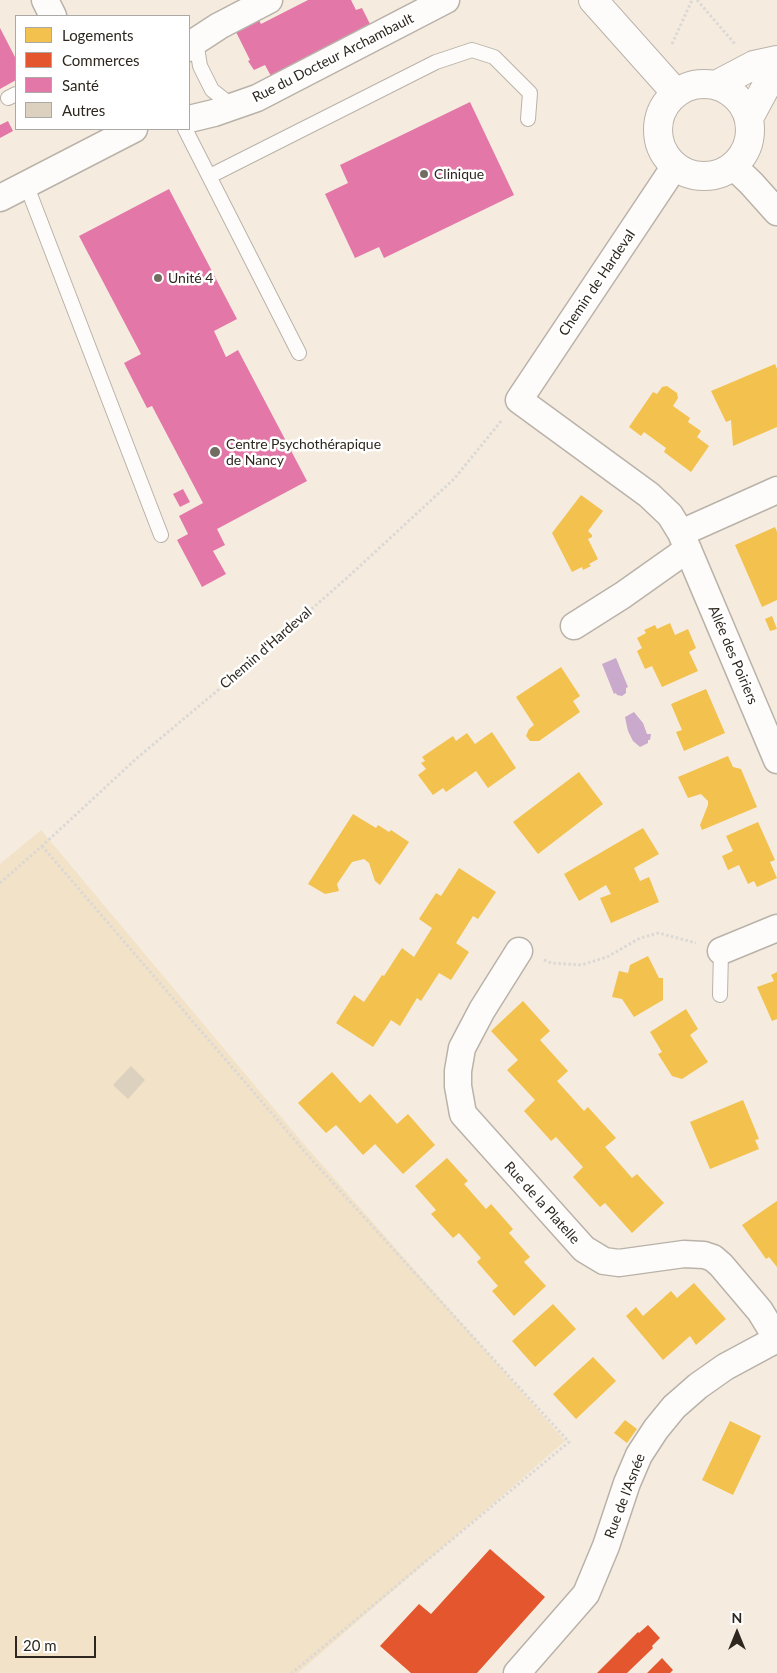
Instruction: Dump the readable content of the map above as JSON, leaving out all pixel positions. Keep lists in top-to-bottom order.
{
  "streets": {
    "street": [
      "Rue du Docteur Archambault",
      "Chemin de Hardeval",
      "Allée des Poiriers",
      "Rue de la Platelle",
      "Rue de l'Asnée"
    ],
    "path": ["Chemin d'Hardeval"]
  },
  "crossings": [
    ["Chemin de Hardeval", "Chemin d'Hardeval"],
    ["Chemin de Hardeval", "Allée des Poiriers"],
    ["Chemin d'Hardeval", "Allée des Poiriers"],
    ["Rue de la Platelle", "Rue de l'Asnée"]
  ],
  "places": ["Clinique", "Unité 4", "Centre Psychothérapique de Nancy"],
  "legend": [
    "Logements",
    "Commerces",
    "Santé",
    "Autres"
  ],
  "scale_bar": "20 m",
  "north": "top"
}
